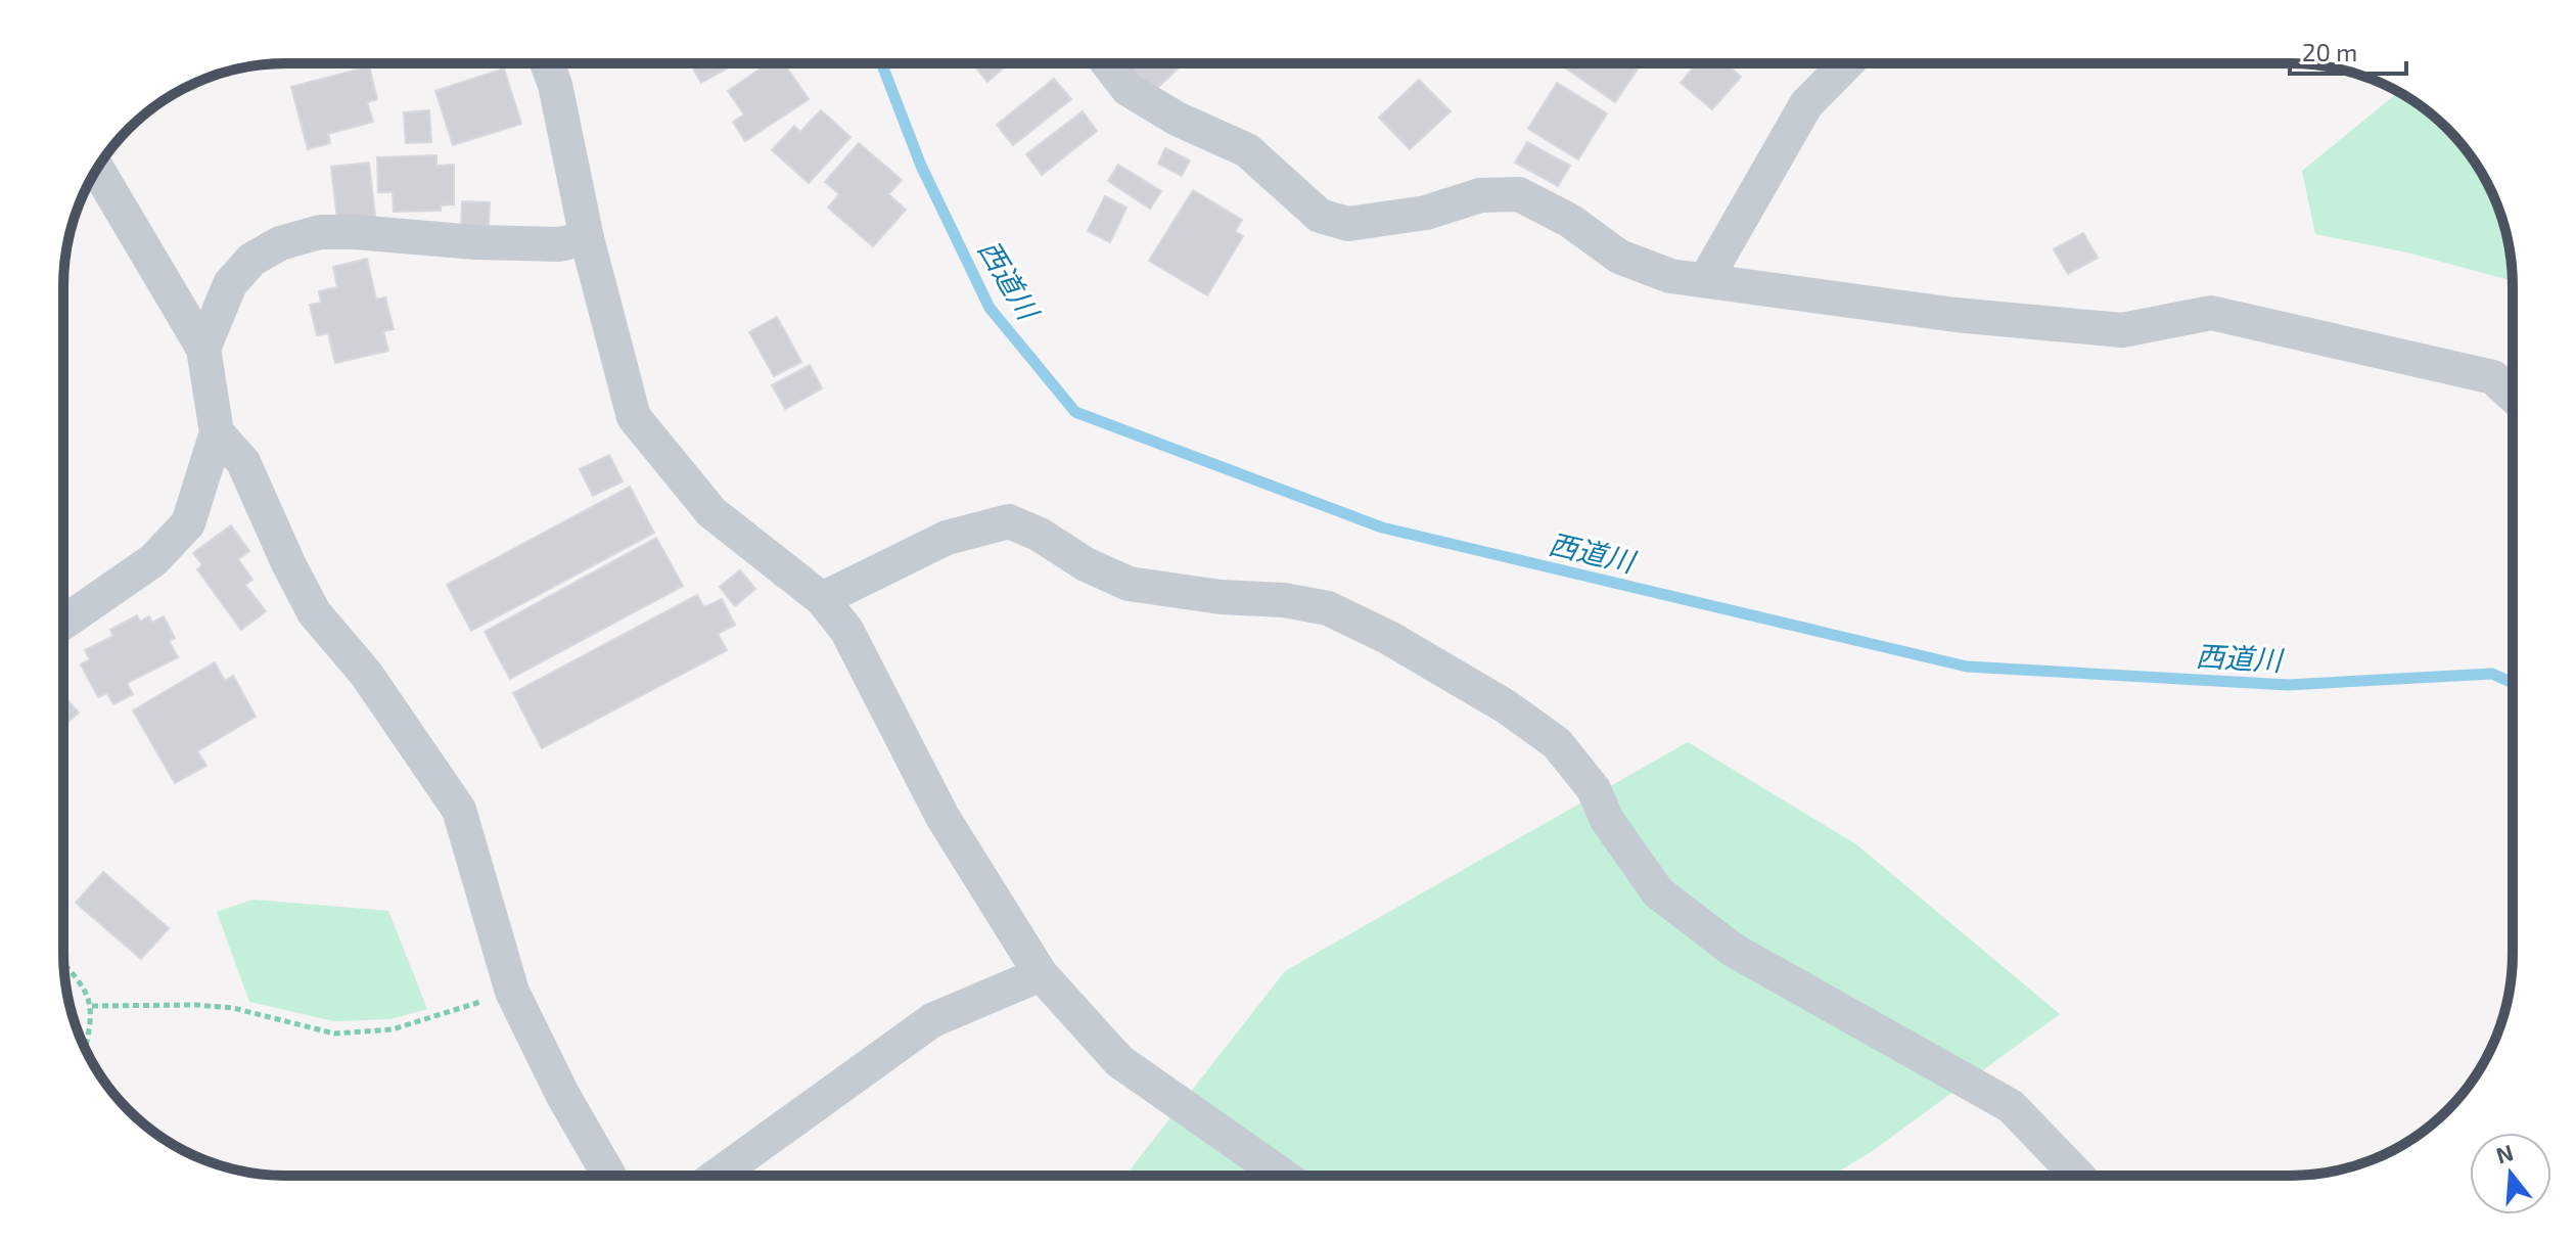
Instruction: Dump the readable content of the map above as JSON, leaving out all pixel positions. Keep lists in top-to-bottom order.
{
  "water": ["西道川"],
  "scale_bar": "20 m",
  "north": "top"
}
